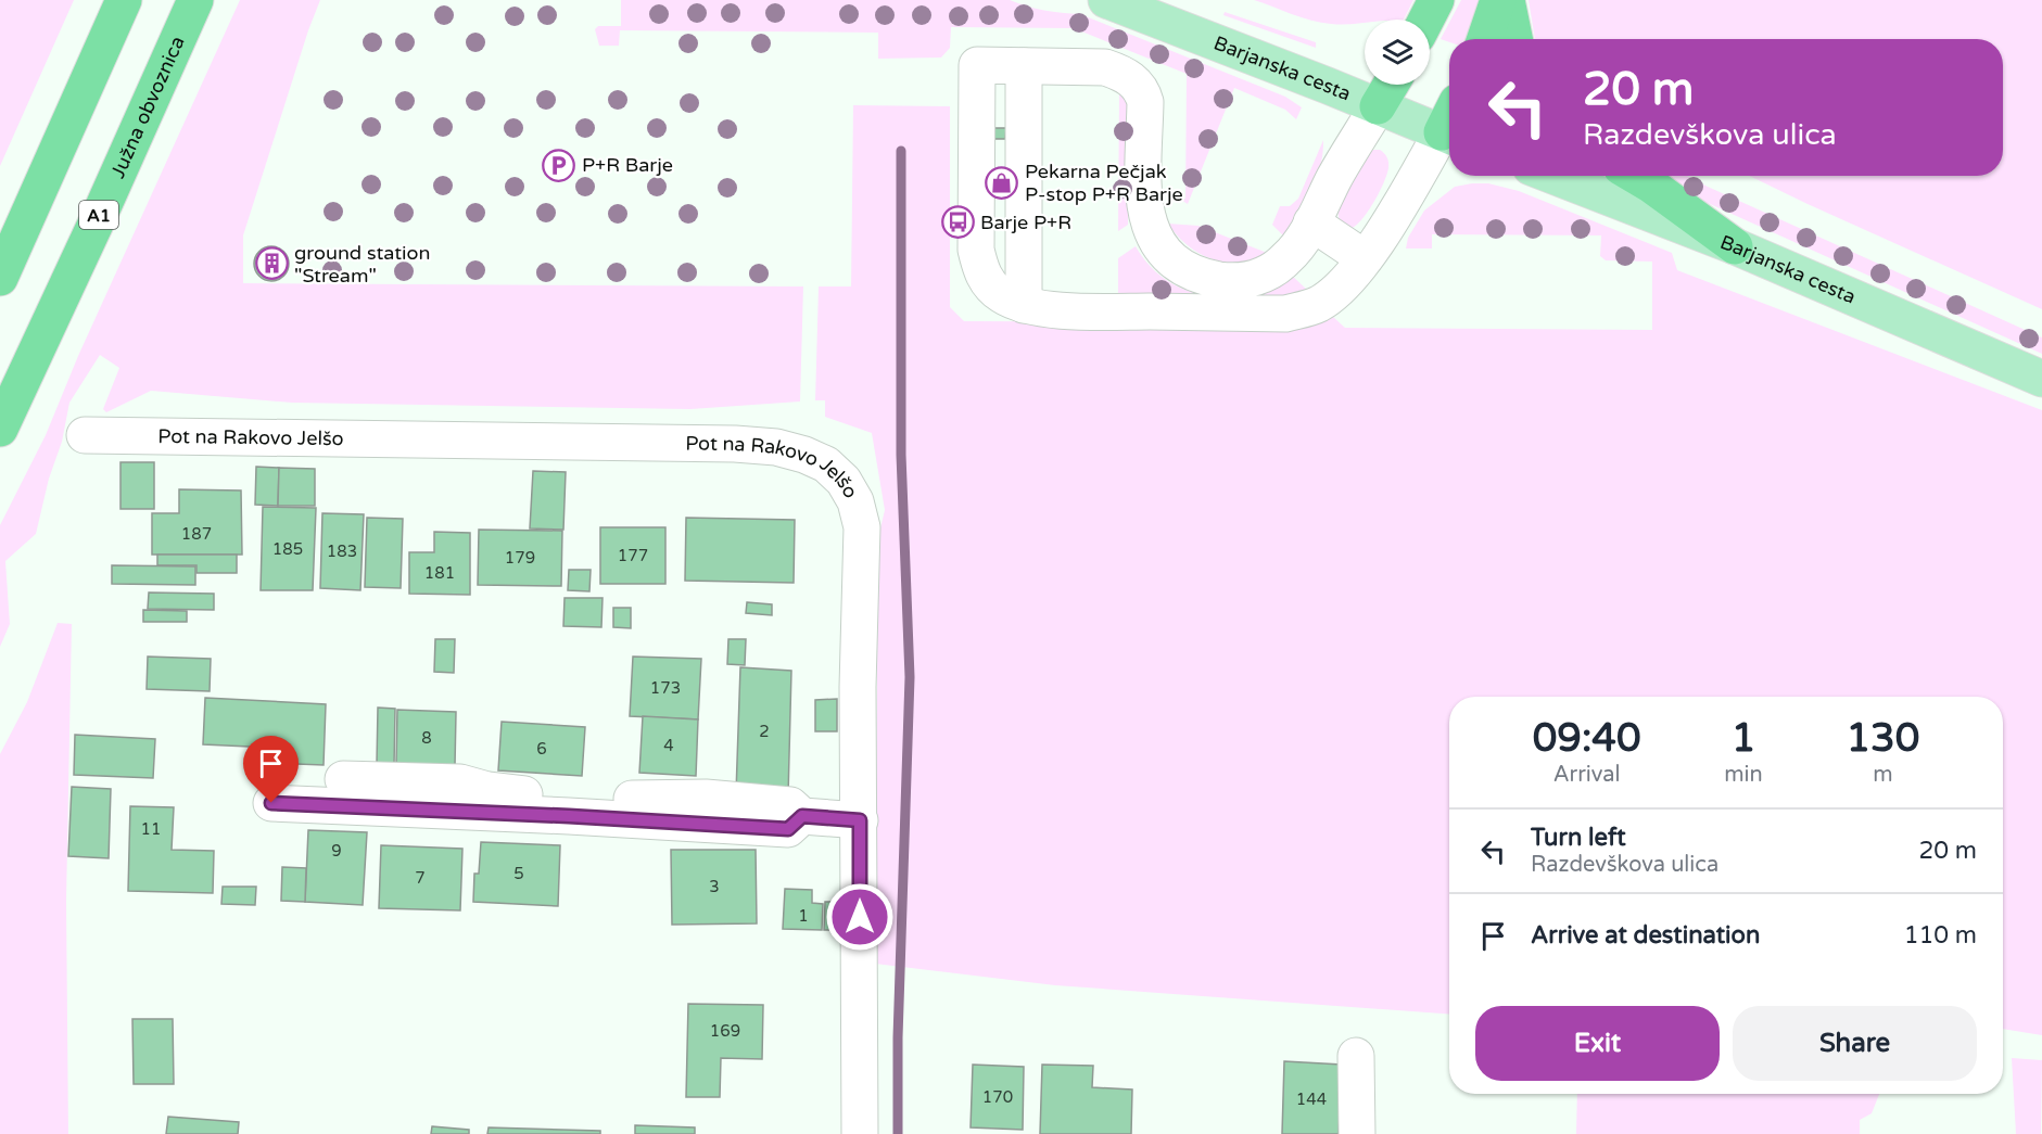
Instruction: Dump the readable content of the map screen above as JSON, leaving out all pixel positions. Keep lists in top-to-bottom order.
{
  "streets": {
    "highway": ["Južna obvoznica", "A1"],
    "main road": ["Barjanska cesta"],
    "street": ["Pot na Rakovo Jelšo"]
  },
  "places": {
    "parking": ["P+R Barje"],
    "shop": ["Pekarna Pečjak P-stop P+R Barje"],
    "bus stop": ["Barje P+R"],
    "building": ["ground station \"Stream\""]
  },
  "house_numbers": [
    "187",
    "185",
    "183",
    "177",
    "179",
    "181",
    "173",
    "2",
    "8",
    "4",
    "6",
    "11",
    "9",
    "5",
    "7",
    "3",
    "1",
    "169",
    "170",
    "144"
  ],
  "page": {
    "turn": ["20 m", "Razdevškova ulica"],
    "eta": [
      "09:40",
      "Arrival",
      "1",
      "min",
      "130",
      "m"
    ],
    "list": [
      {
        "name": "Turn left",
        "note": "Razdevškova ulica",
        "value": "20 m"
      },
      {
        "name": "Arrive at destination",
        "value": "110 m"
      }
    ],
    "buttons": ["Exit", "Share"]
  }
}
